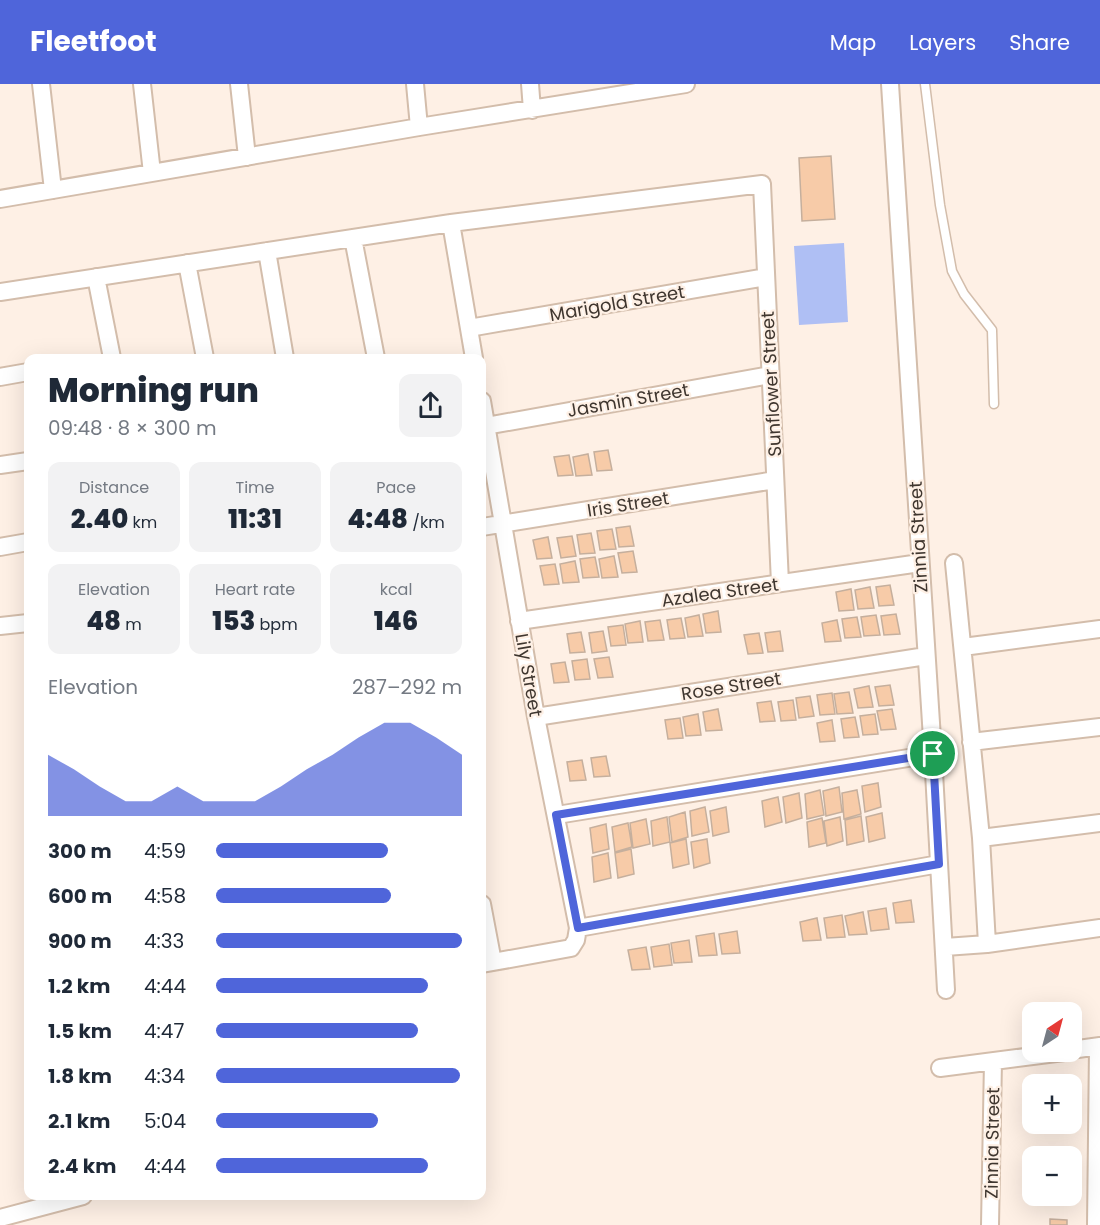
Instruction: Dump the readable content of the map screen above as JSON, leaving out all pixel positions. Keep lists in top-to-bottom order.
{
  "streets": {
    "street": [
      "Marigold Street",
      "Sunflower Street",
      "Jasmin Street",
      "Iris Street",
      "Zinnia Street",
      "Azalea Street",
      "Lily Street",
      "Rose Street"
    ]
  },
  "crossings": [
    ["Marigold Street", "Sunflower Street"],
    ["Sunflower Street", "Jasmin Street"],
    ["Sunflower Street", "Iris Street"],
    ["Sunflower Street", "Azalea Street"],
    ["Jasmin Street", "Lily Street"],
    ["Iris Street", "Lily Street"],
    ["Zinnia Street", "Azalea Street"],
    ["Zinnia Street", "Rose Street"],
    ["Azalea Street", "Lily Street"],
    ["Lily Street", "Rose Street"]
  ],
  "north": "top right",
  "page": {
    "header": "Fleetfoot",
    "nav": ["Map", "Layers", "Share"],
    "heading": ["Morning run", "09:48 · 8 × 300 m"],
    "stats": [
      ["Distance", "2.40 km"],
      ["Time", "11:31"],
      ["Pace", "4:48 /km"],
      ["Elevation", "48 m"],
      ["Heart rate", "153 bpm"],
      ["kcal", "146"]
    ],
    "chart": ["Elevation", "287–292 m"],
    "list": [
      {
        "name": "300 m",
        "note": "4:59"
      },
      {
        "name": "600 m",
        "note": "4:58"
      },
      {
        "name": "900 m",
        "note": "4:33"
      },
      {
        "name": "1.2 km",
        "note": "4:44"
      },
      {
        "name": "1.5 km",
        "note": "4:47"
      },
      {
        "name": "1.8 km",
        "note": "4:34"
      },
      {
        "name": "2.1 km",
        "note": "5:04"
      },
      {
        "name": "2.4 km",
        "note": "4:44"
      }
    ],
    "map_buttons": ["+", "−"]
  }
}
